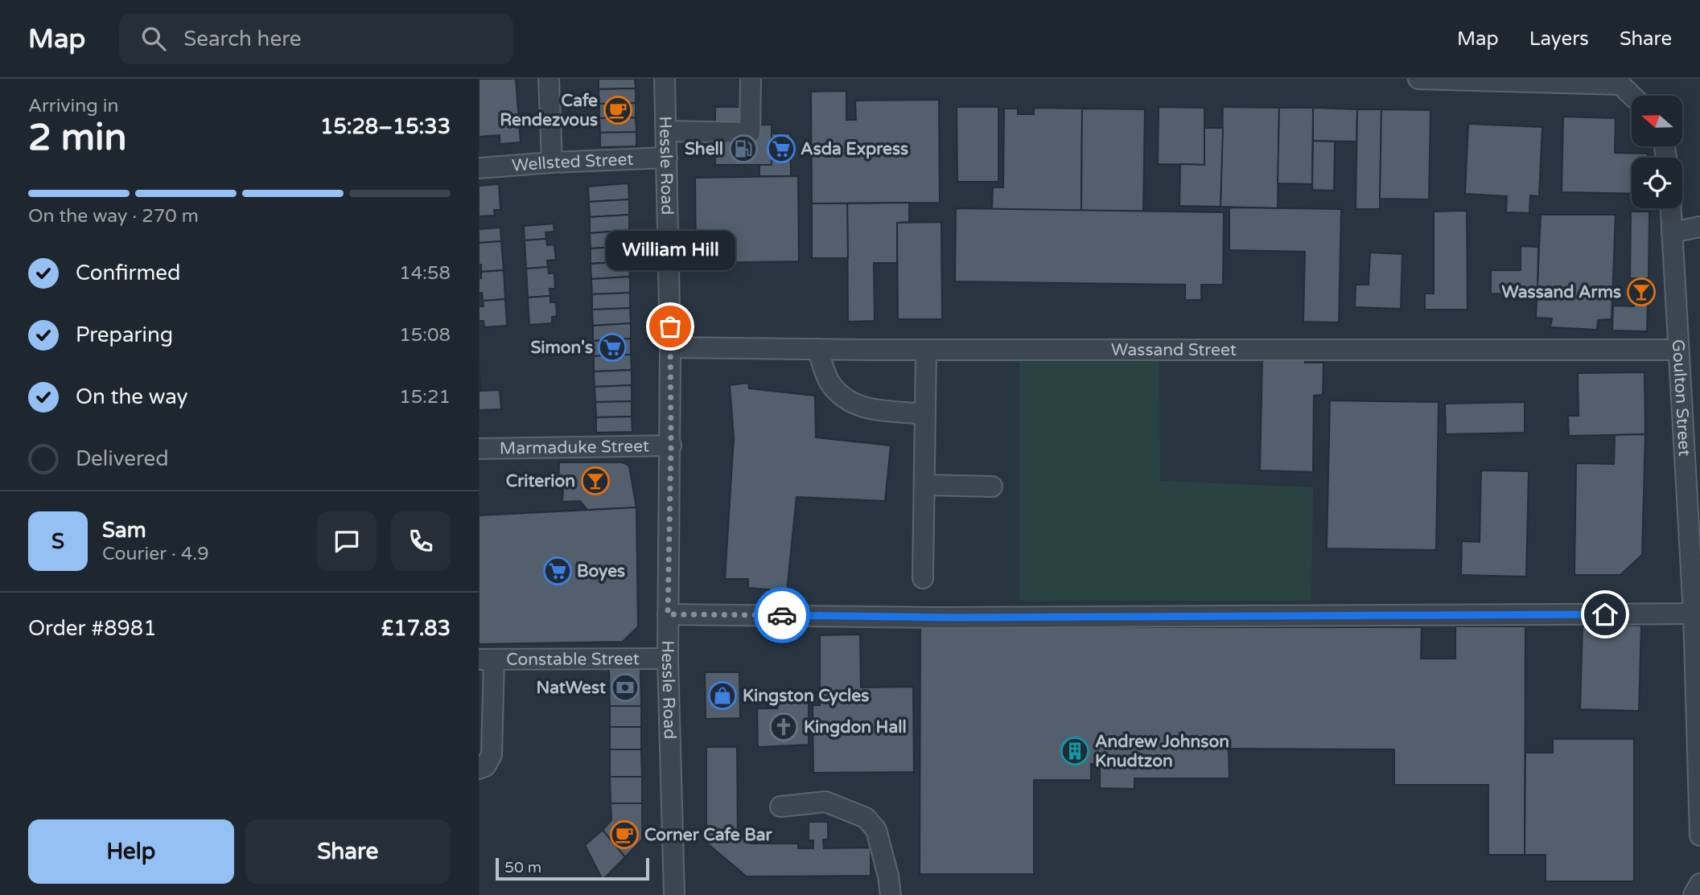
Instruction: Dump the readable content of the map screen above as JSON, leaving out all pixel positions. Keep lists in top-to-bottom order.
{
  "streets": {
    "street": [
      "Wellsted Street",
      "Hessle Road",
      "Wassand Street",
      "Goulton Street",
      "Marmaduke Street",
      "Constable Street"
    ]
  },
  "crossings": [
    ["Wellsted Street", "Hessle Road"],
    ["Hessle Road", "Wassand Street"],
    ["Hessle Road", "Marmaduke Street"],
    ["Hessle Road", "Constable Street"],
    ["Wassand Street", "Goulton Street"]
  ],
  "places": {
    "cafe": ["Cafe Rendezvous", "Corner Cafe Bar"],
    "fuel station": ["Shell"],
    "supermarket": ["Asda Express", "Simon's", "Boyes"],
    "bar": ["Wassand Arms", "Criterion"],
    "other": ["William Hill"],
    "bank": ["NatWest"],
    "shop": ["Kingston Cycles"],
    "church": ["Kingdon Hall"],
    "building": ["Andrew Johnson Knudtzon"]
  },
  "scale_bar": "50 m",
  "north": "left",
  "page": {
    "header": "Map",
    "search": "Search here",
    "nav": ["Map", "Layers", "Share"],
    "heading": ["2 min", "Arriving in", "15:28–15:33"],
    "panel": [
      "Sam",
      "Courier · 4.9",
      "Order #8981",
      "£17.83"
    ],
    "bar": "On the way · 270 m",
    "bubble": "William Hill",
    "list": [
      ["Confirmed", "14:58"],
      ["Preparing", "15:08"],
      ["On the way", "15:21"],
      "Delivered"
    ],
    "round": "S",
    "buttons": ["Help", "Share"],
    "scale": "50 m"
  }
}
